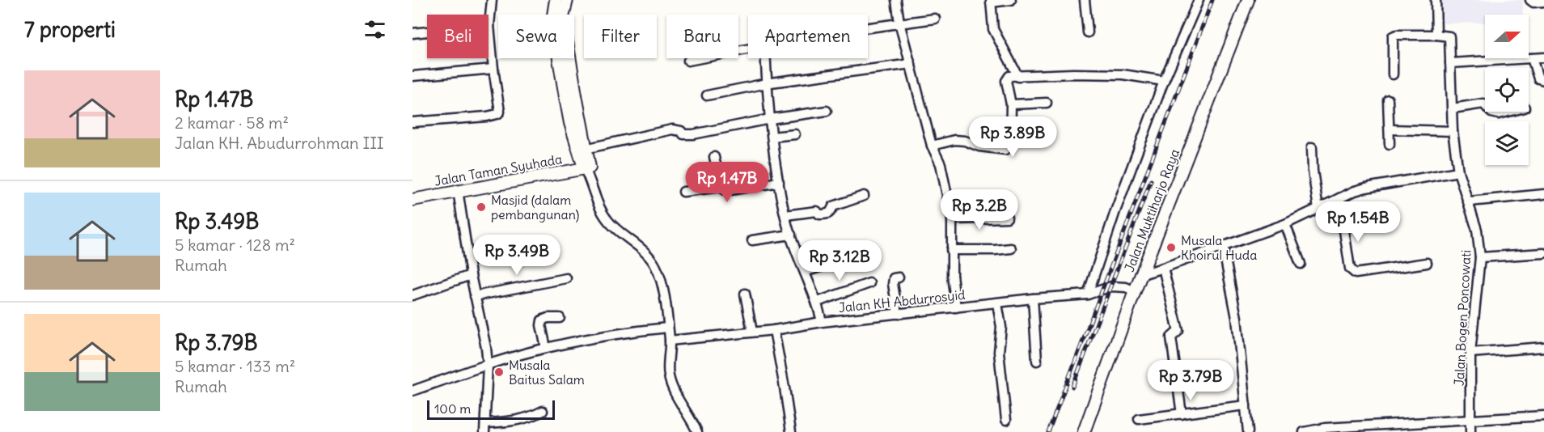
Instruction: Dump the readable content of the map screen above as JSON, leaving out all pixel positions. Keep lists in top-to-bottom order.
{
  "streets": {
    "street": [
      "Jalan Taman Syuhada",
      "Jalan Muktiharjo Raya",
      "Jalan KH Abdurrosyid",
      "Jalan Bogen Poncowati"
    ]
  },
  "crossings": [
    ["Jalan Muktiharjo Raya", "Jalan KH Abdurrosyid"]
  ],
  "places": ["Masjid (dalam pembangunan)", "Musala Khoirul Huda", "Musala Baitus Salam"],
  "scale_bar": "100 m",
  "north": "right",
  "page": {
    "heading": "7 properti",
    "chip": [
      "Beli",
      "Sewa",
      "Filter",
      "Baru",
      "Apartemen"
    ],
    "list": [
      {
        "name": "Rp 1.47B",
        "note": "2 kamar · 58 m² · Jalan KH. Abudurrohman III"
      },
      {
        "name": "Rp 3.49B",
        "note": "5 kamar · 128 m² · Rumah"
      },
      {
        "name": "Rp 3.79B",
        "note": "5 kamar · 133 m² · Rumah"
      }
    ],
    "price": [
      "Rp 3.89B",
      "Rp 1.47B",
      "Rp 3.2B",
      "Rp 1.54B",
      "Rp 3.49B",
      "Rp 3.12B",
      "Rp 3.79B"
    ],
    "scale": "100 m"
  }
}
